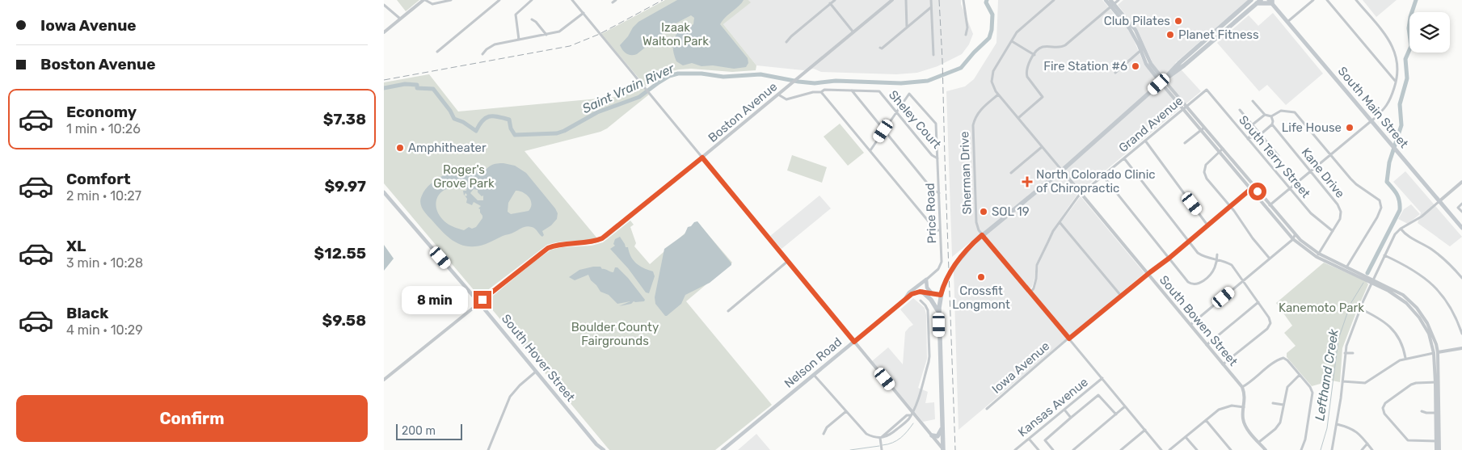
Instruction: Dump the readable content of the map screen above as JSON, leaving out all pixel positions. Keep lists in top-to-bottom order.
{
  "streets": {
    "main road": ["South Main Street", "South Hover Street", "Nelson Road"],
    "street": [
      "Boston Avenue",
      "Sheley Court",
      "Grand Avenue",
      "South Terry Street",
      "Sherman Drive",
      "Kane Drive",
      "Price Road",
      "South Bowen Street",
      "Iowa Avenue",
      "Kansas Avenue"
    ]
  },
  "crossings": [
    ["Boston Avenue", "South Hover Street"],
    ["Sheley Court", "Price Road"],
    ["Grand Avenue", "South Terry Street"],
    ["Grand Avenue", "South Bowen Street"],
    ["South Terry Street", "Kane Drive"],
    ["Sherman Drive", "South Bowen Street"],
    ["Price Road", "Nelson Road"],
    ["South Bowen Street", "Iowa Avenue"]
  ],
  "water": ["Saint Vrain River", "Lefthand Creek"],
  "parks": [
    "Izaak Walton Park",
    "Roger's Grove Park",
    "Kanemoto Park",
    "Boulder County Fairgrounds"
  ],
  "places": {
    "other": [
      "Club Pilates",
      "Planet Fitness",
      "Fire Station #6",
      "Life House",
      "Amphitheater",
      "SOL 19",
      "Crossfit Longmont"
    ],
    "health": ["North Colorado Clinic of Chiropractic"]
  },
  "scale_bar": "200 m",
  "page": {
    "banner": ["Iowa Avenue", "Boston Avenue"],
    "list": [
      {
        "name": "Economy",
        "note": "1 min · 10:26",
        "value": "$7.38"
      },
      {
        "name": "Comfort",
        "note": "2 min · 10:27",
        "value": "$9.97"
      },
      {
        "name": "XL",
        "note": "3 min · 10:28",
        "value": "$12.55"
      },
      {
        "name": "Black",
        "note": "4 min · 10:29",
        "value": "$9.58"
      }
    ],
    "bubble": "8 min",
    "buttons": "Confirm",
    "scale": "200 m"
  }
}
